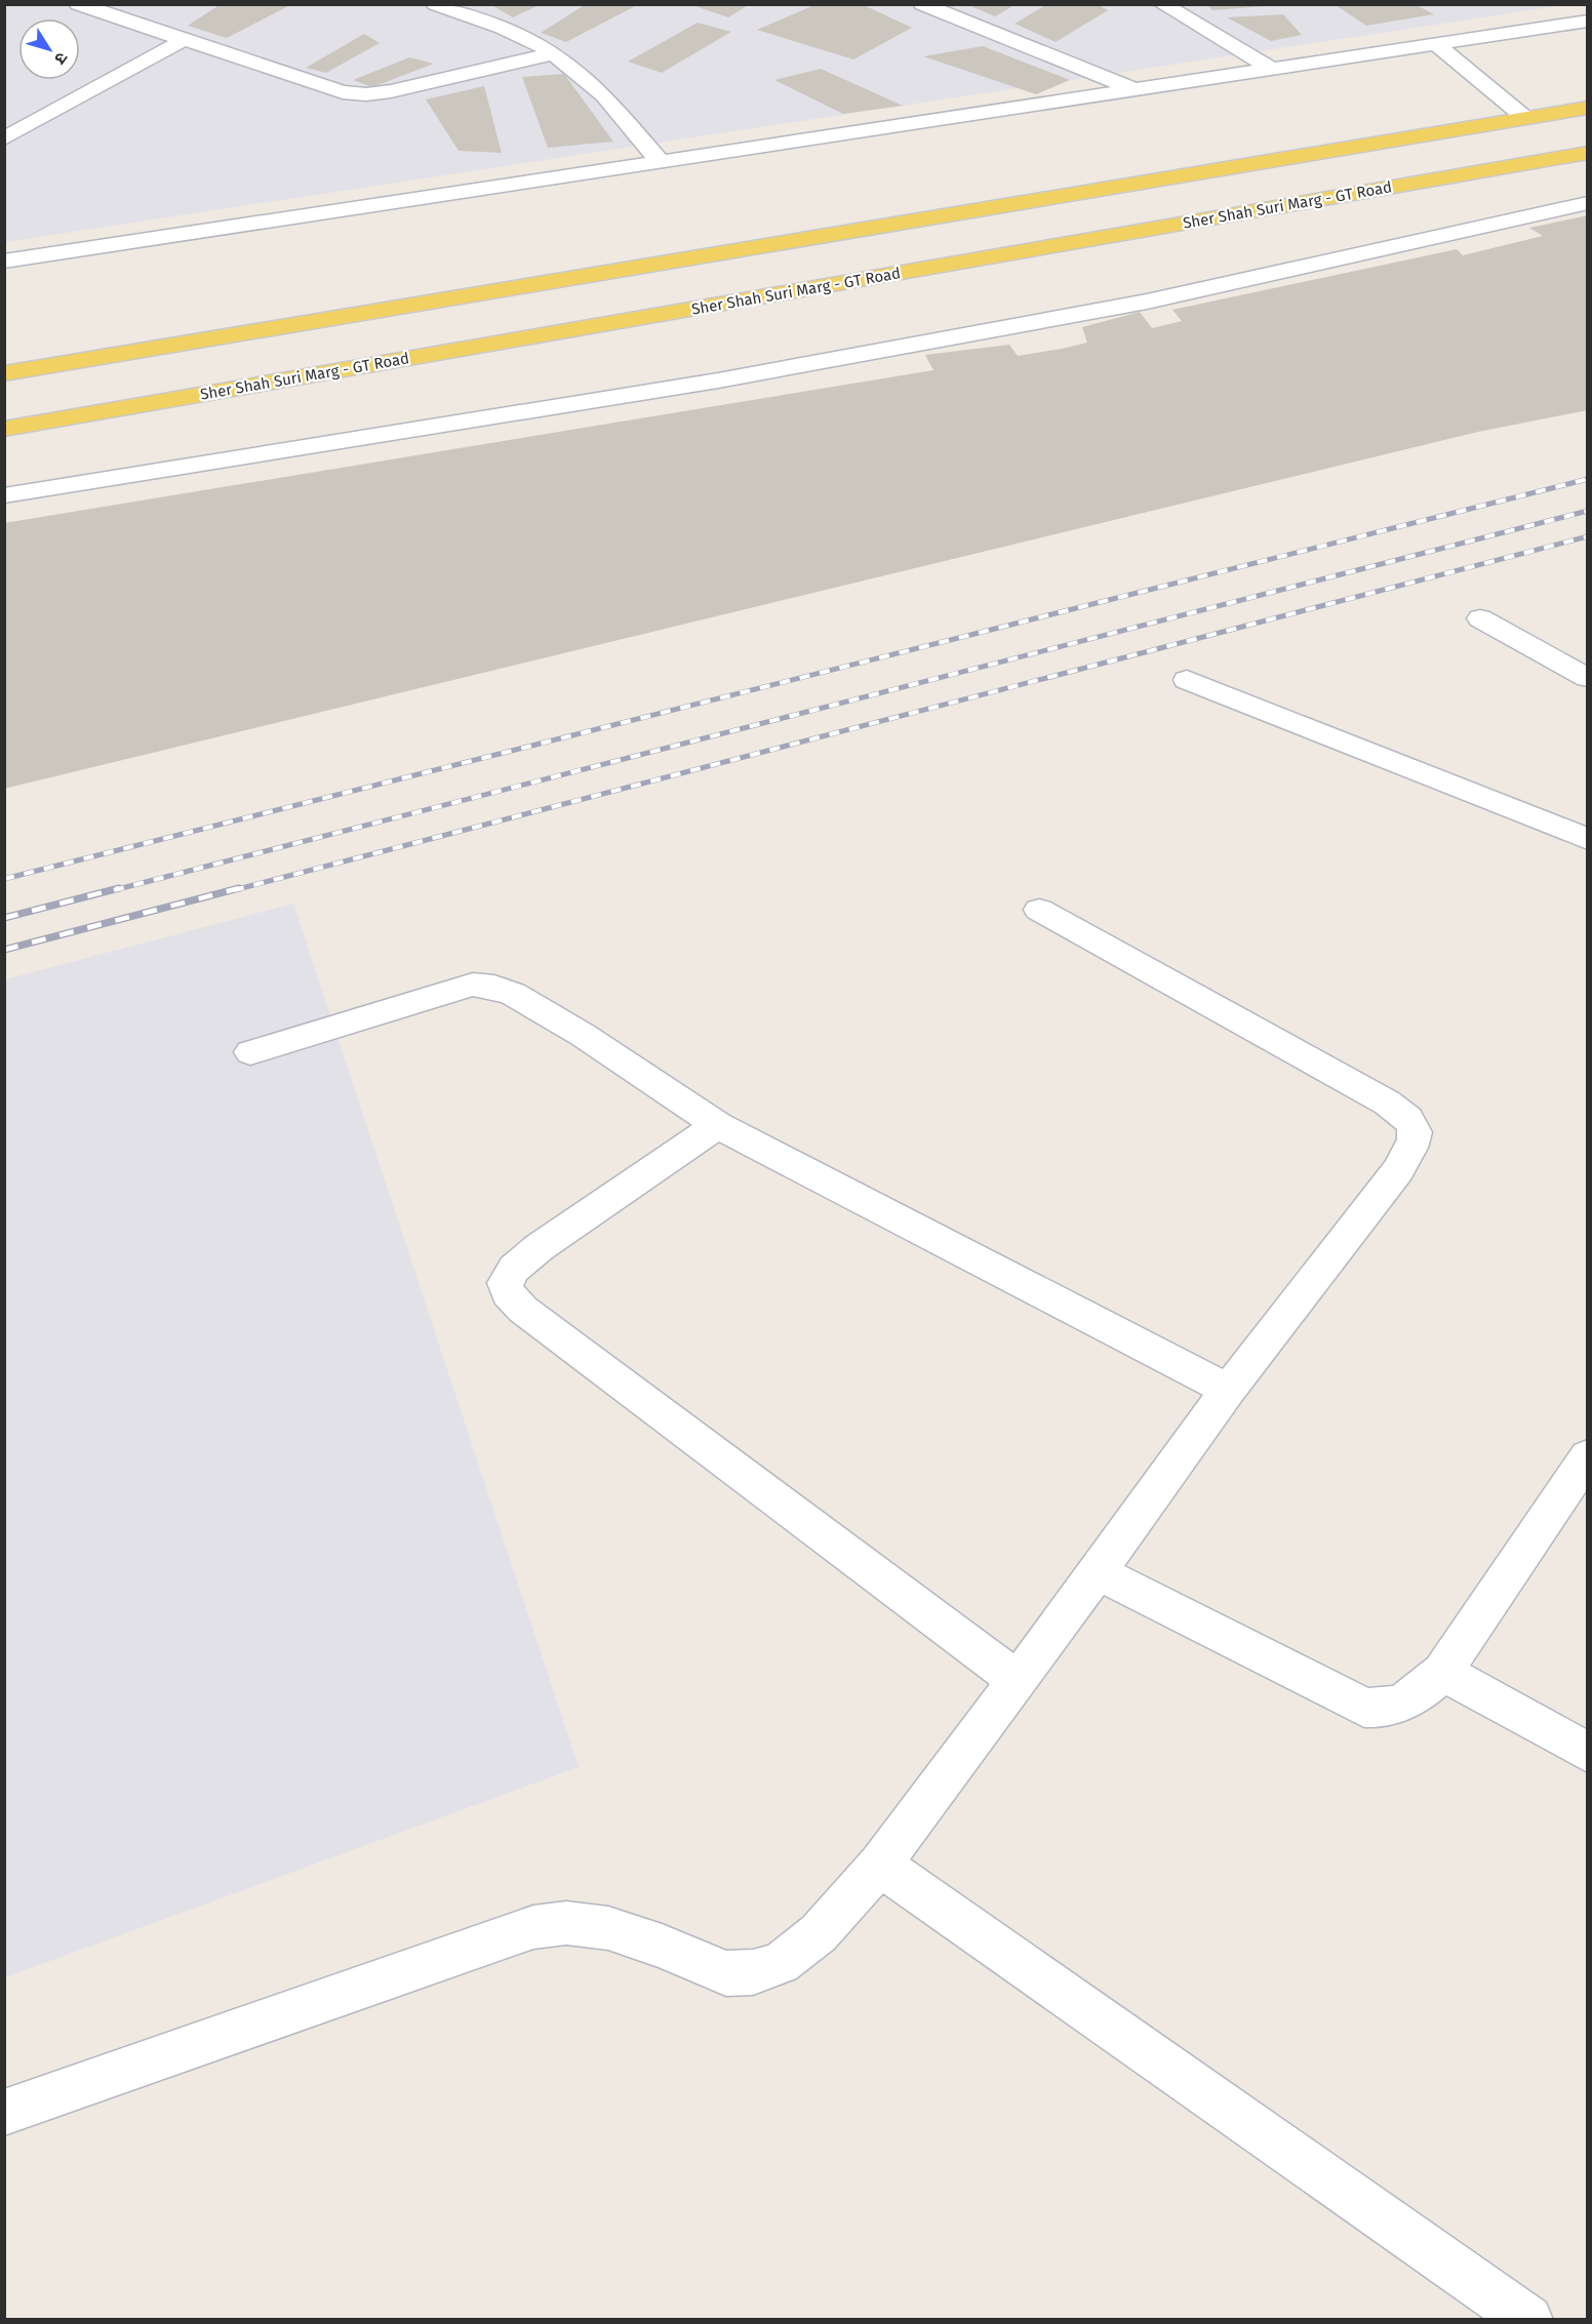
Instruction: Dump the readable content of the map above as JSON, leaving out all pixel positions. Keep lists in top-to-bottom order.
{
  "streets": {
    "main road": ["Sher Shah Suri Marg - GT Road"]
  },
  "north": "bottom right"
}
